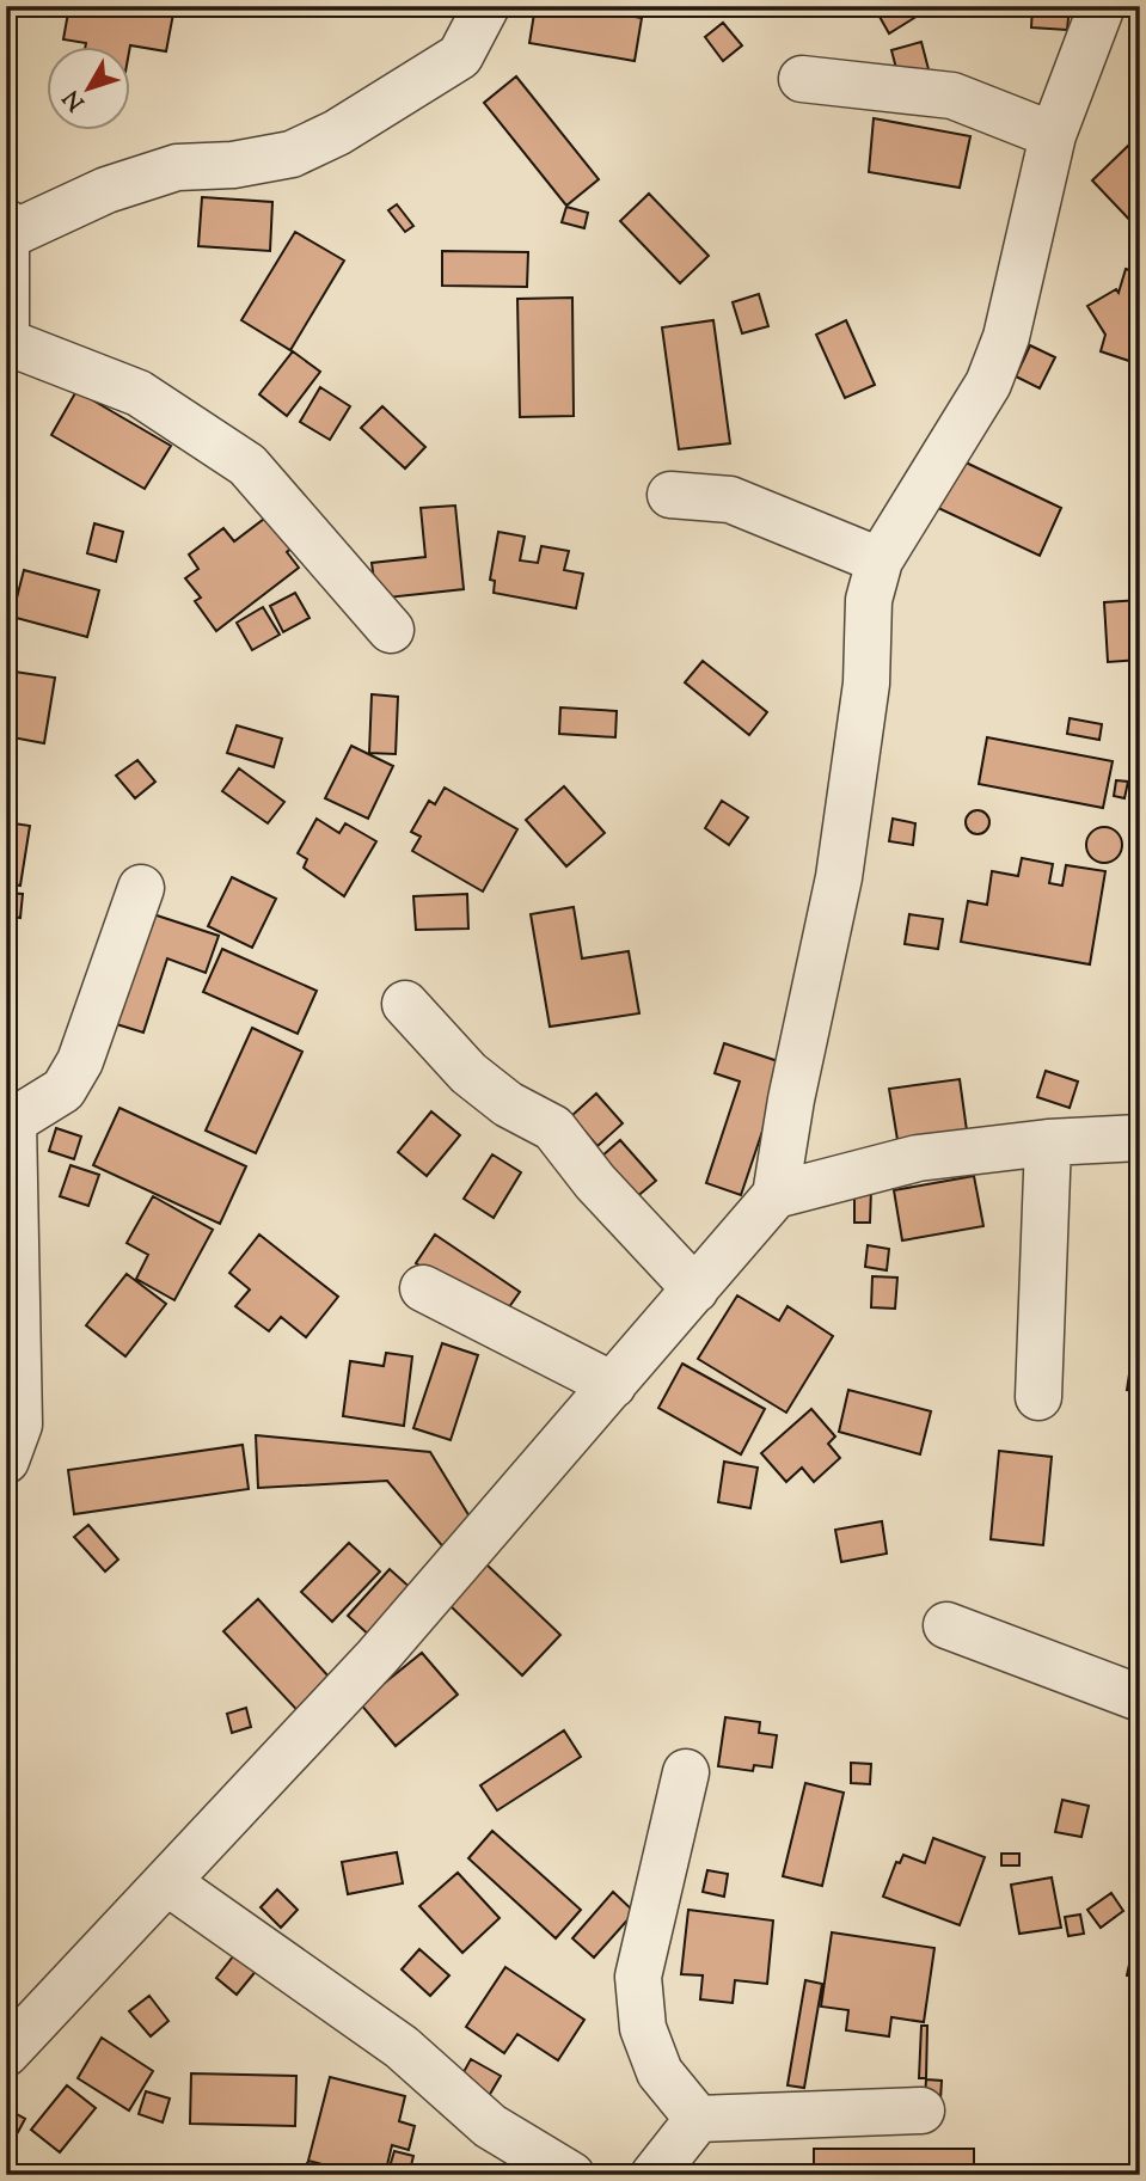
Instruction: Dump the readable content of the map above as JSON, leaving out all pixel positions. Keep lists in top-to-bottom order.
{
  "north": "bottom left"
}
